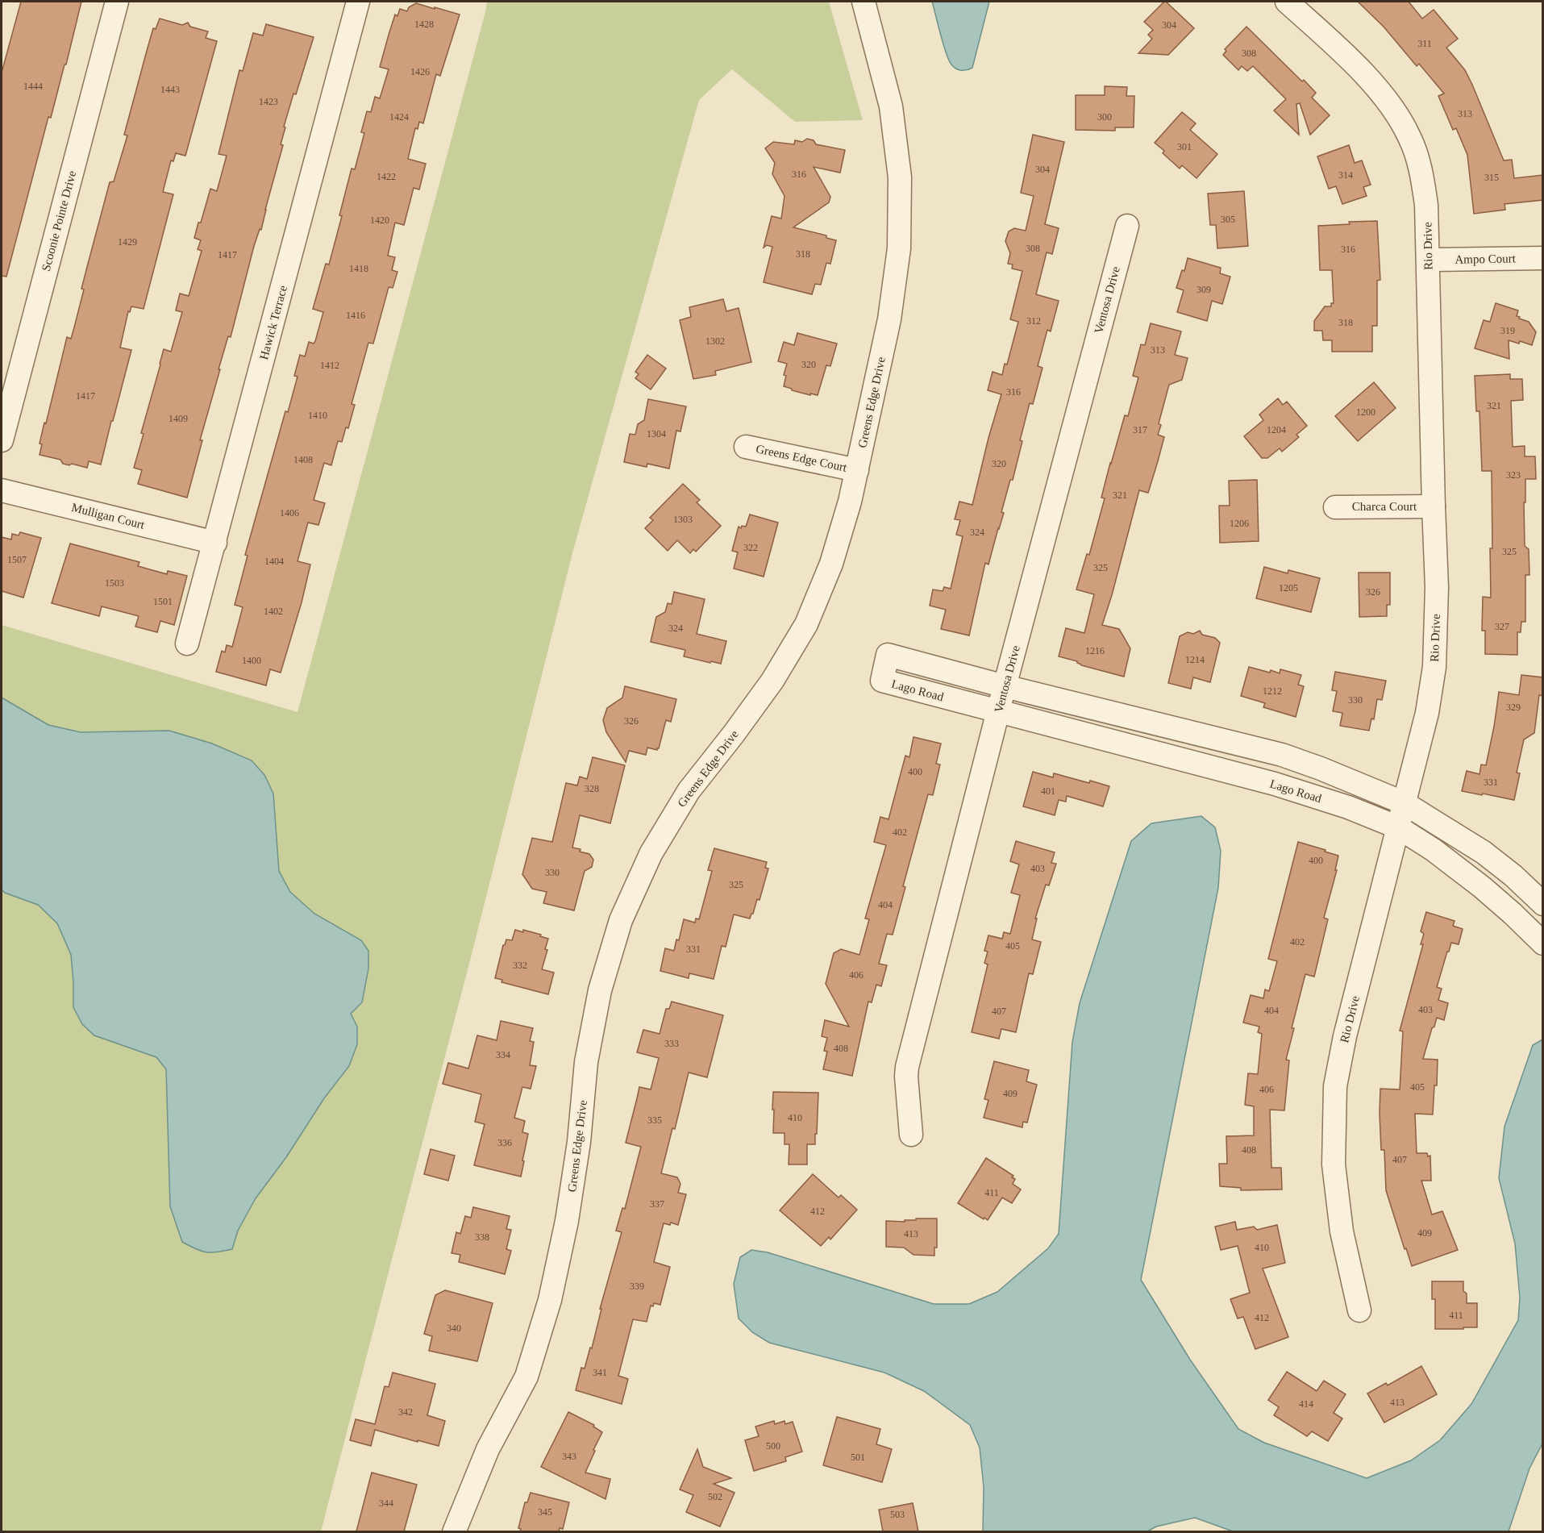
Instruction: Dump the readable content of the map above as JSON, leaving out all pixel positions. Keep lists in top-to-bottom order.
{
  "streets": {
    "street": [
      "Scoonie Pointe Drive",
      "Rio Drive",
      "Ampo Court",
      "Ventosa Drive",
      "Hawick Terrace",
      "Greens Edge Drive",
      "Greens Edge Court",
      "Charca Court",
      "Mulligan Court",
      "Lago Road"
    ]
  },
  "crossings": [
    ["Rio Drive", "Ampo Court"],
    ["Rio Drive", "Charca Court"],
    ["Rio Drive", "Lago Road"],
    ["Ventosa Drive", "Lago Road"],
    ["Hawick Terrace", "Mulligan Court"],
    ["Greens Edge Drive", "Greens Edge Court"]
  ],
  "house_numbers": [
    "1428",
    "304",
    "311",
    "308",
    "1426",
    "1444",
    "1443",
    "1423",
    "313",
    "1424",
    "300",
    "301",
    "304",
    "316",
    "314",
    "1422",
    "315",
    "305",
    "1420",
    "1429",
    "308",
    "316",
    "318",
    "1417",
    "1418",
    "309",
    "1416",
    "312",
    "318",
    "319",
    "1302",
    "313",
    "320",
    "1412",
    "316",
    "1417",
    "321",
    "1200",
    "1410",
    "1409",
    "317",
    "1204",
    "1304",
    "1408",
    "320",
    "323",
    "321",
    "1406",
    "1303",
    "1206",
    "324",
    "322",
    "325",
    "1507",
    "1404",
    "325",
    "1503",
    "1205",
    "326",
    "1501",
    "1402",
    "327",
    "324",
    "1216",
    "1214",
    "1400",
    "1212",
    "330",
    "329",
    "326",
    "400",
    "331",
    "328",
    "401",
    "402",
    "400",
    "403",
    "330",
    "325",
    "404",
    "402",
    "405",
    "331",
    "332",
    "406",
    "403",
    "404",
    "407",
    "333",
    "408",
    "334",
    "405",
    "406",
    "409",
    "410",
    "335",
    "336",
    "408",
    "407",
    "411",
    "337",
    "412",
    "409",
    "413",
    "338",
    "410",
    "339",
    "411",
    "412",
    "340",
    "341",
    "413",
    "414",
    "342",
    "500",
    "343",
    "501",
    "502",
    "344",
    "345",
    "503"
  ]
}
